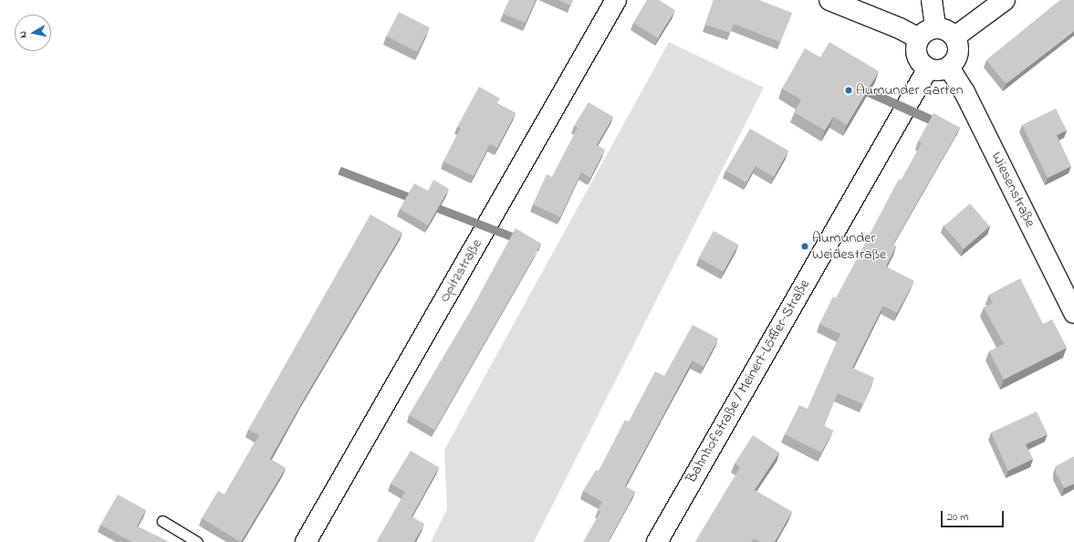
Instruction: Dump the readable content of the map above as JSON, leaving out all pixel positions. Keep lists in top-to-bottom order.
{
  "streets": {
    "street": ["Wiesenstraße", "Opitzstraße", "Bahnhofstraße / Meinert-Löffler-Straße"]
  },
  "crossings": [
    ["Wiesenstraße", "Bahnhofstraße / Meinert-Löffler-Straße"]
  ],
  "places": ["Aumunder Garten", "Aumunder Weidestraße"],
  "scale_bar": "20 m",
  "north": "left"
}
